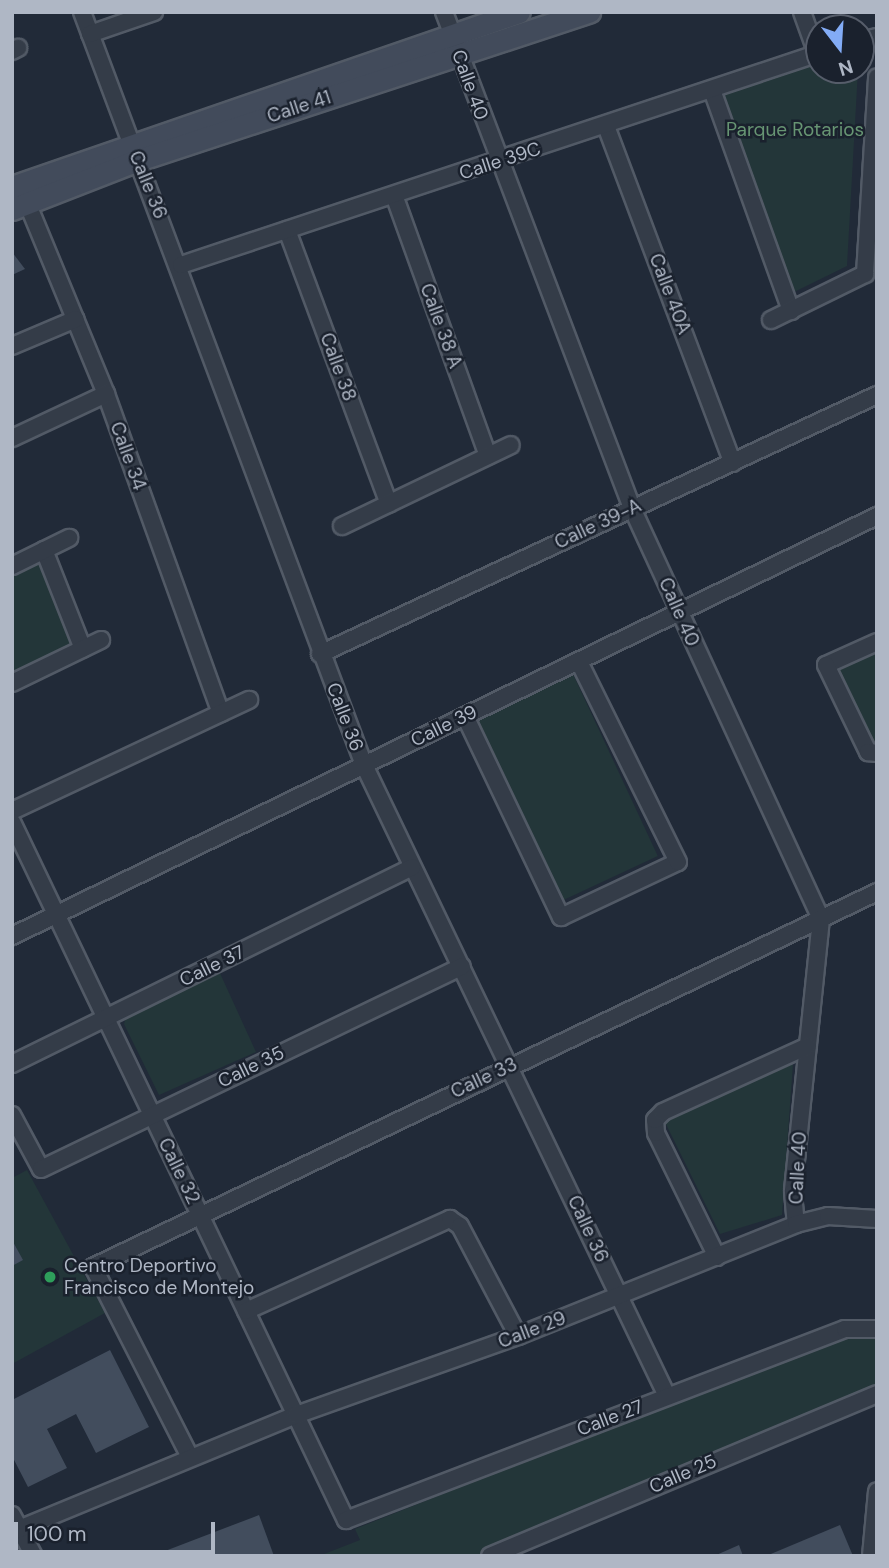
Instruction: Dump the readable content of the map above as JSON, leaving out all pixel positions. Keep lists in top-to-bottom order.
{
  "streets": {
    "main road": ["Calle 41"],
    "street": [
      "Calle 40",
      "Calle 39C",
      "Calle 36",
      "Calle 40A",
      "Calle 38 A",
      "Calle 38",
      "Calle 34",
      "Calle 39-A",
      "Calle 39",
      "Calle 37",
      "Calle 35",
      "Calle 33",
      "Calle 32",
      "Calle 29",
      "Calle 27",
      "Calle 25"
    ]
  },
  "crossings": [
    ["Calle 40", "Calle 41"],
    ["Calle 40", "Calle 39C"],
    ["Calle 40", "Calle 39-A"],
    ["Calle 40", "Calle 39"],
    ["Calle 40", "Calle 33"],
    ["Calle 40", "Calle 29"],
    ["Calle 41", "Calle 36"],
    ["Calle 41", "Calle 34"],
    ["Calle 39C", "Calle 36"],
    ["Calle 39C", "Calle 40A"],
    ["Calle 39C", "Calle 38 A"],
    ["Calle 39C", "Calle 38"],
    ["Calle 36", "Calle 39-A"],
    ["Calle 36", "Calle 39"],
    ["Calle 36", "Calle 37"],
    ["Calle 36", "Calle 35"],
    ["Calle 36", "Calle 33"],
    ["Calle 36", "Calle 29"],
    ["Calle 36", "Calle 27"],
    ["Calle 40A", "Calle 39-A"],
    ["Calle 39", "Calle 32"],
    ["Calle 37", "Calle 32"],
    ["Calle 35", "Calle 32"],
    ["Calle 33", "Calle 32"],
    ["Calle 33", "Calle 29"],
    ["Calle 32", "Calle 29"],
    ["Calle 32", "Calle 27"]
  ],
  "parks": ["Parque Rotarios"],
  "places": ["Centro Deportivo Francisco de Montejo"],
  "scale_bar": "100 m",
  "north": "bottom"
}
